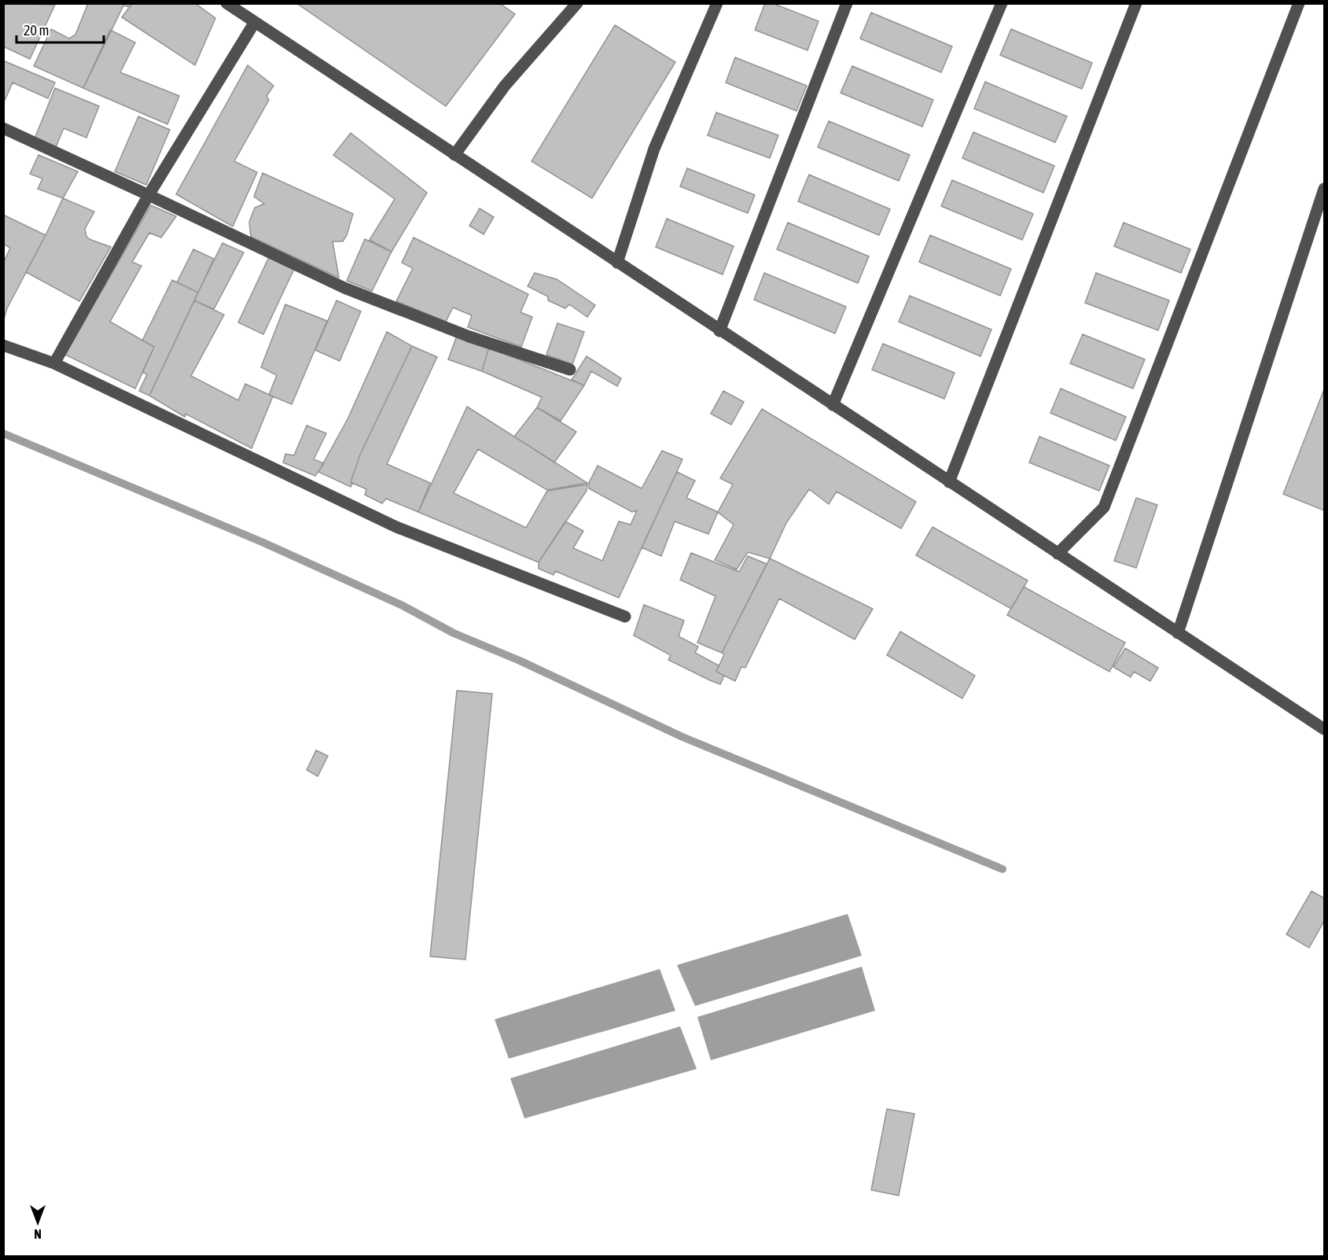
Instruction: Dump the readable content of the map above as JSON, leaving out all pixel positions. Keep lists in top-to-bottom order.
{
  "scale_bar": "20 m",
  "north": "bottom"
}
